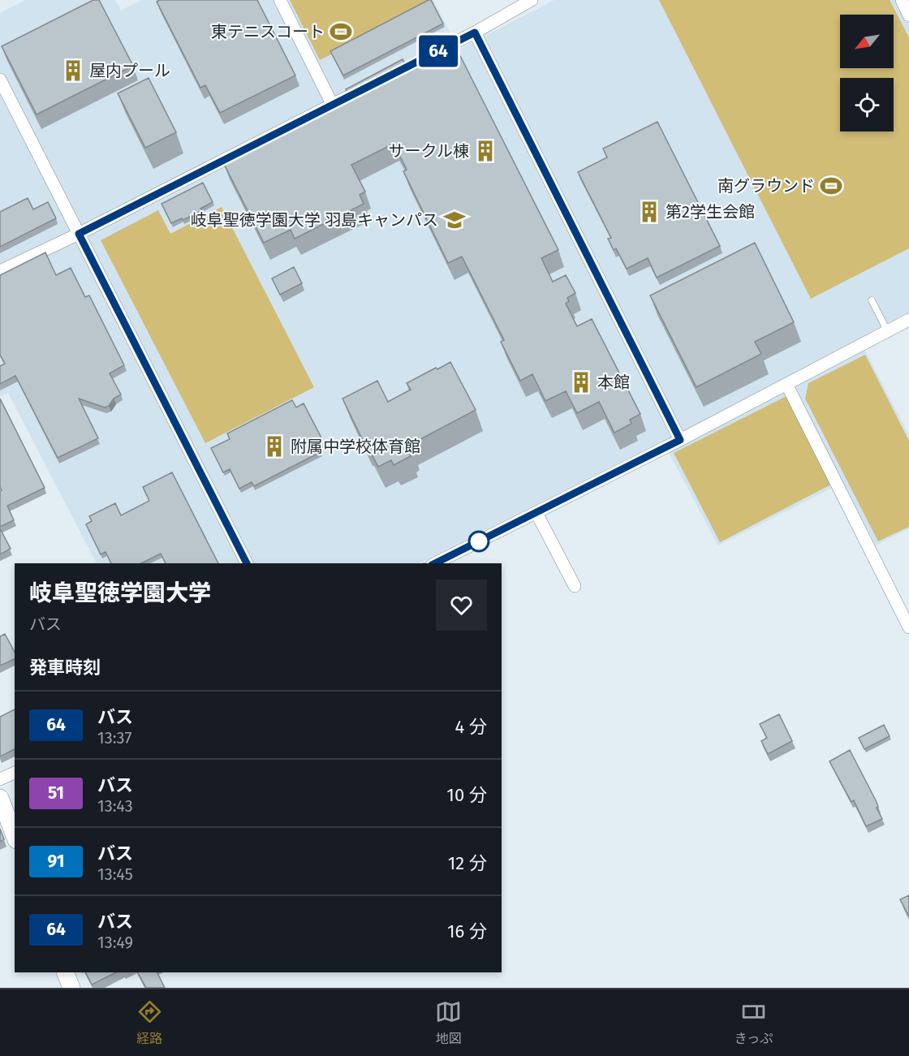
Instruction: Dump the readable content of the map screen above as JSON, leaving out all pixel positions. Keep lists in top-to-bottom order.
{
  "places": {
    "sports": ["東テニスコート", "南グラウンド"],
    "building": [
      "屋内プール",
      "サークル棟",
      "第2学生会館",
      "本館",
      "附属中学校体育館"
    ],
    "school or university": ["岐阜聖徳学園大学 羽島キャンパス"]
  },
  "lines": ["bus line 64"],
  "north": "bottom left",
  "page": {
    "on_map": "64",
    "heading": [
      ["岐阜聖徳学園大学", "バス"],
      "発車時刻"
    ],
    "list": [
      {
        "mark": "64",
        "name": "バス",
        "note": "13:37",
        "value": "4 分"
      },
      {
        "mark": "51",
        "name": "バス",
        "note": "13:43",
        "value": "10 分"
      },
      {
        "mark": "91",
        "name": "バス",
        "note": "13:45",
        "value": "12 分"
      },
      {
        "mark": "64",
        "name": "バス",
        "note": "13:49",
        "value": "16 分"
      }
    ],
    "tabs": ["経路", "地図", "きっぷ"]
  }
}
